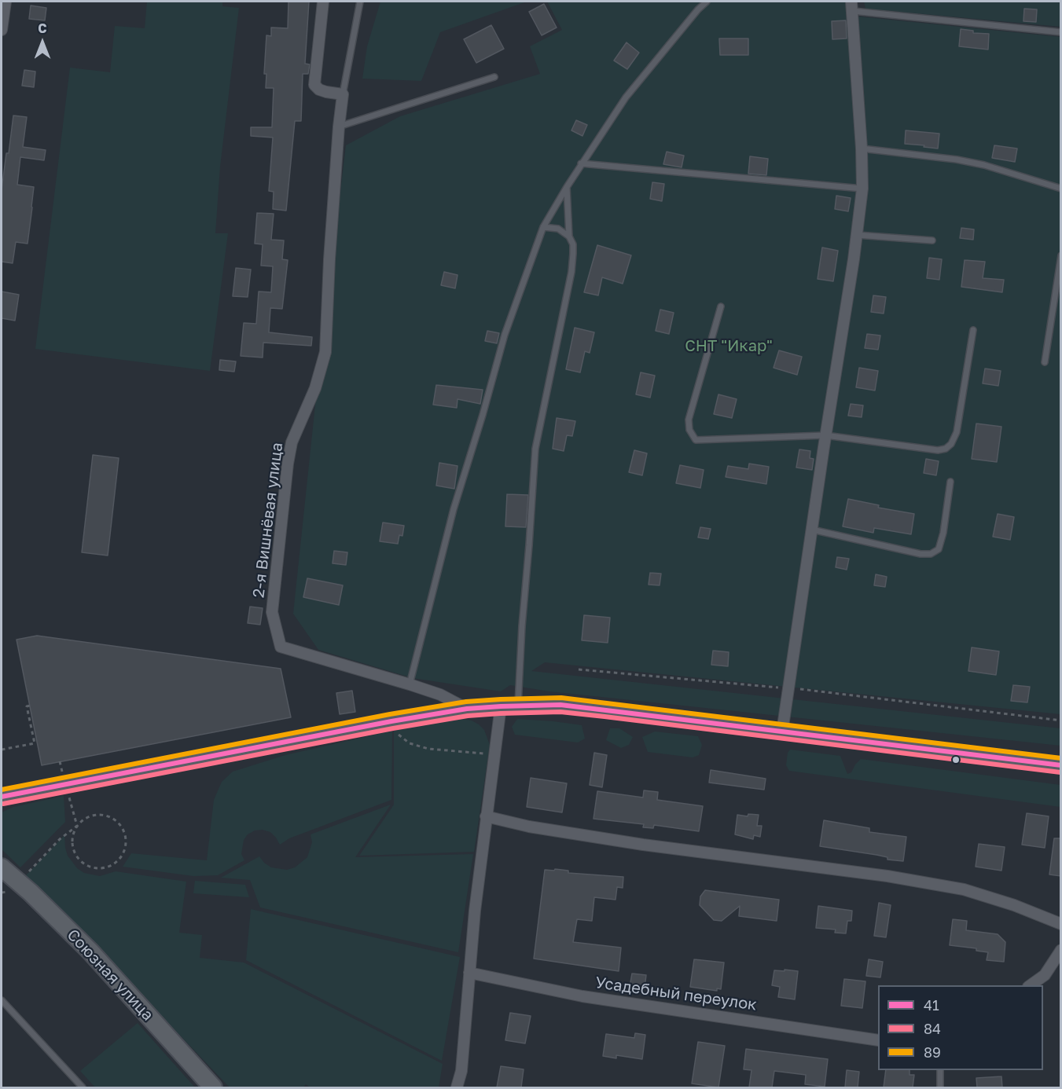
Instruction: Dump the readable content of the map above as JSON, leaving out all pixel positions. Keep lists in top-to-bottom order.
{
  "streets": {
    "main road": ["Союзная улица"],
    "street": ["2-я Вишнёвая улица", "Усадебный переулок"]
  },
  "parks": ["СНТ \"Икар\""],
  "lines": ["transit line 89", "transit line 41", "transit line 84"],
  "legend": ["41", "84", "89"],
  "north": "top"
}
